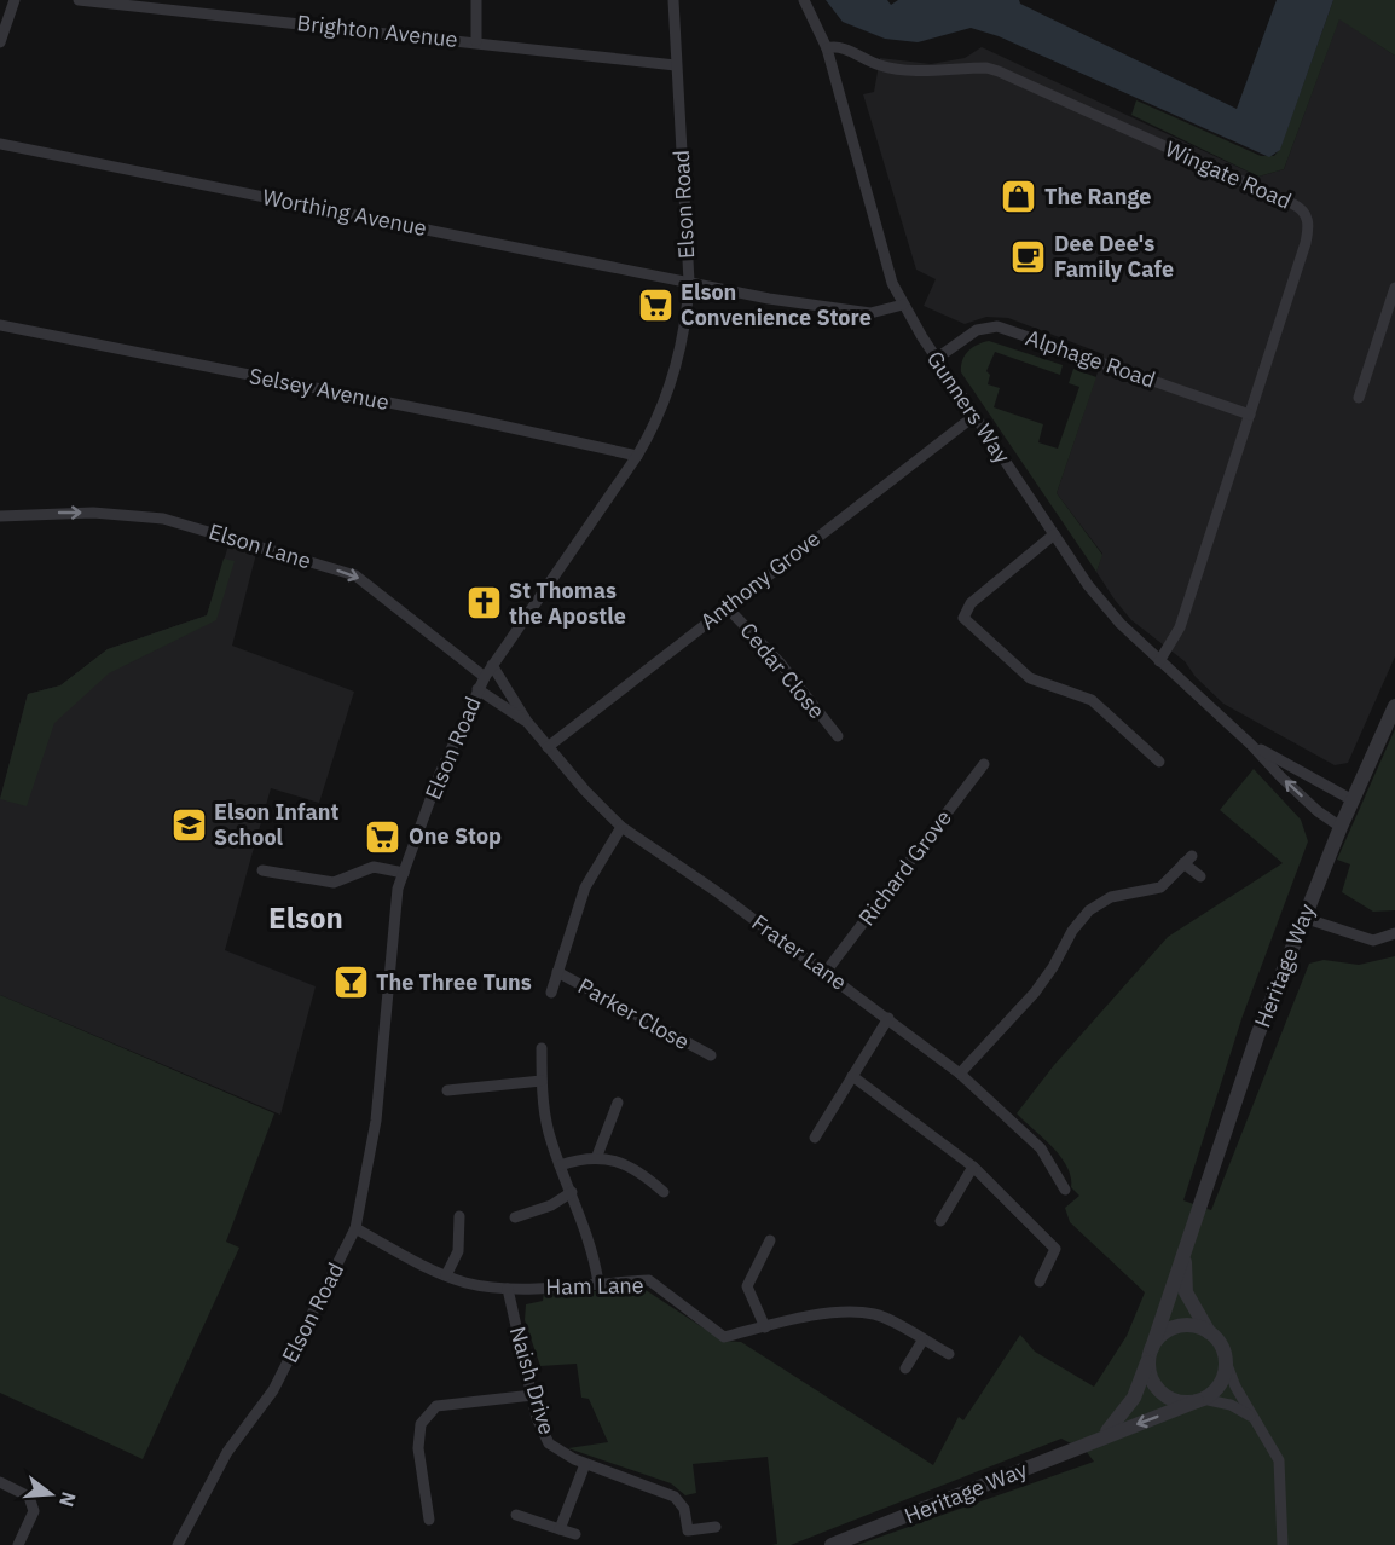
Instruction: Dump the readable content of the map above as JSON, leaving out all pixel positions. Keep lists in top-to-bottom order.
{
  "streets": {
    "street": [
      "Brighton Avenue",
      "Wingate Road",
      "Elson Road",
      "Worthing Avenue",
      "Alphage Road",
      "Selsey Avenue",
      "Gunners Way",
      "Elson Lane",
      "Anthony Grove",
      "Cedar Close",
      "Richard Grove",
      "Frater Lane",
      "Heritage Way",
      "Parker Close",
      "Ham Lane",
      "Naish Drive"
    ]
  },
  "crossings": [
    ["Brighton Avenue", "Elson Road"],
    ["Wingate Road", "Alphage Road"],
    ["Wingate Road", "Gunners Way"],
    ["Elson Road", "Worthing Avenue"],
    ["Elson Road", "Selsey Avenue"],
    ["Elson Road", "Elson Lane"],
    ["Elson Road", "Frater Lane"],
    ["Elson Road", "Ham Lane"],
    ["Worthing Avenue", "Gunners Way"],
    ["Alphage Road", "Gunners Way"],
    ["Gunners Way", "Anthony Grove"],
    ["Gunners Way", "Heritage Way"],
    ["Anthony Grove", "Cedar Close"],
    ["Anthony Grove", "Frater Lane"],
    ["Richard Grove", "Frater Lane"],
    ["Ham Lane", "Naish Drive"]
  ],
  "one_way": ["Elson Lane"],
  "districts": ["Elson"],
  "places": {
    "shop": ["The Range"],
    "cafe": ["Dee Dee's Family Cafe"],
    "supermarket": ["Elson Convenience Store", "One Stop"],
    "church": ["St Thomas the Apostle"],
    "school or university": ["Elson Infant School"],
    "bar": ["The Three Tuns"]
  },
  "north": "right"
}
